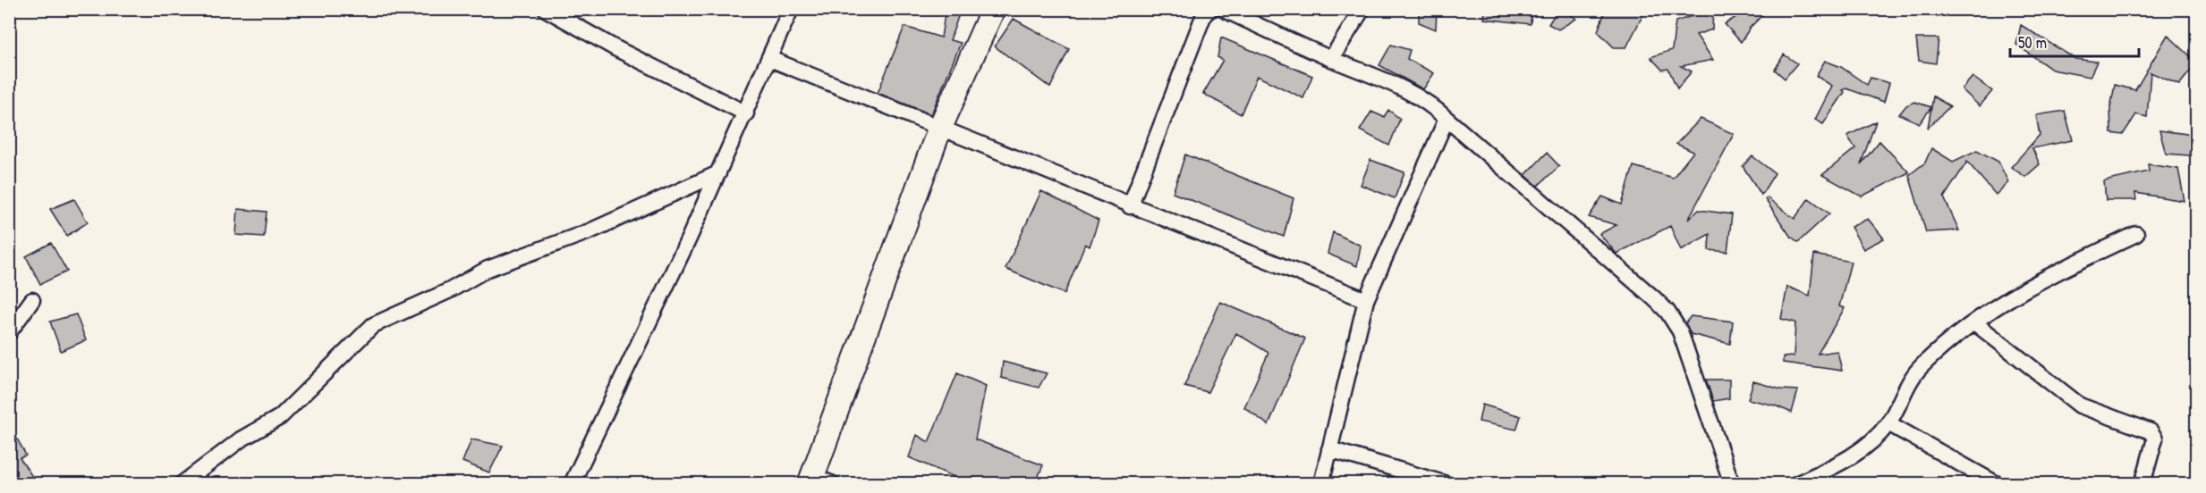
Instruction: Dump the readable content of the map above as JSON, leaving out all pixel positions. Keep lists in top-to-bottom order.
{
  "scale_bar": "50 m"
}
